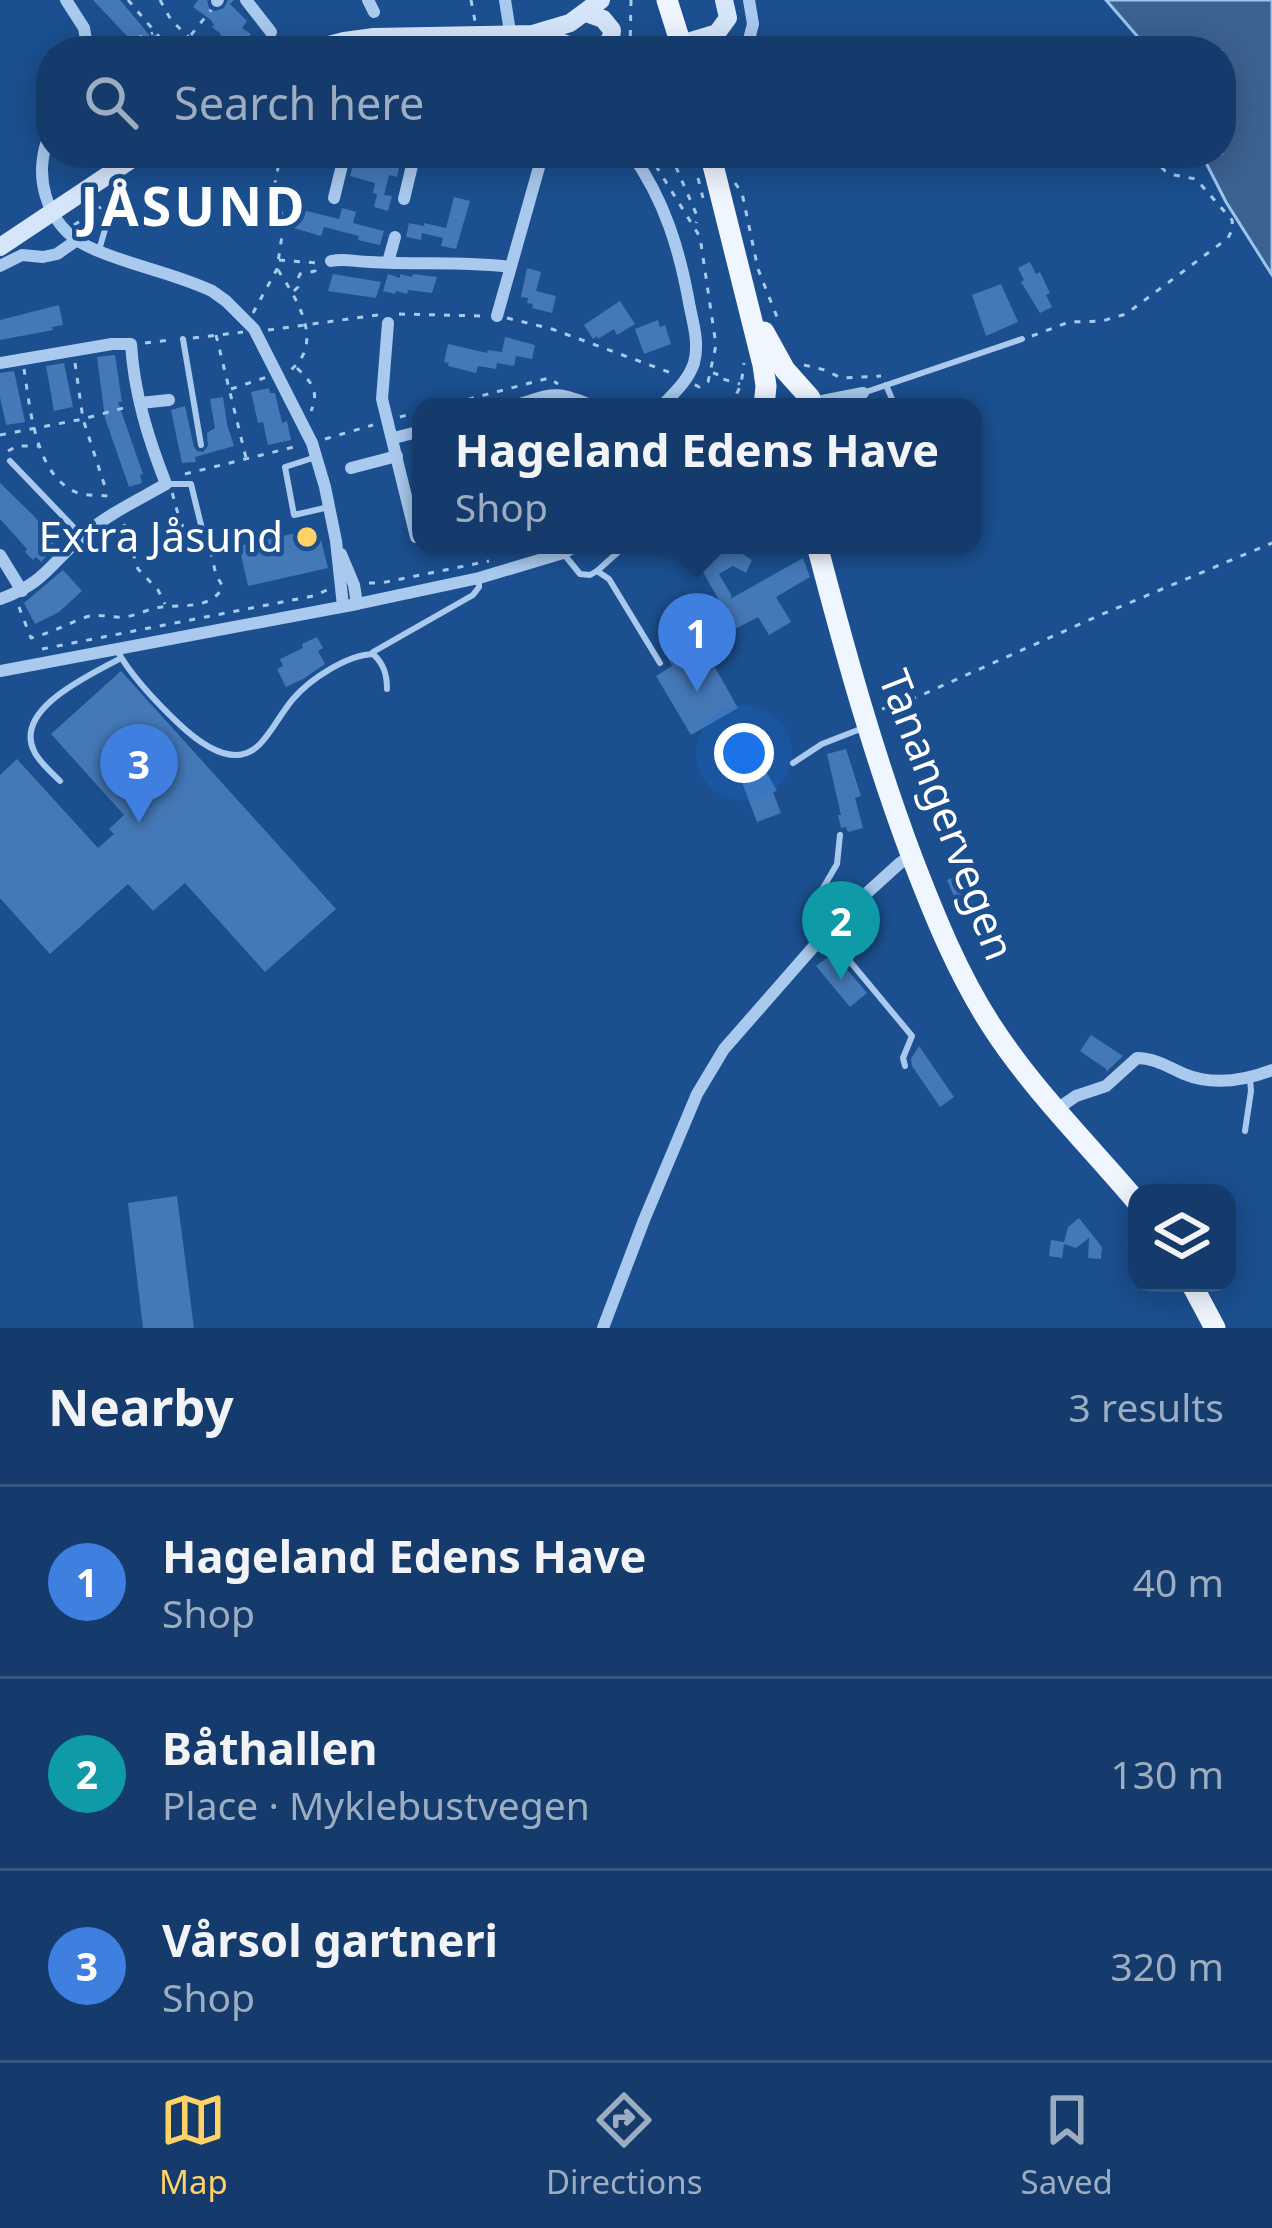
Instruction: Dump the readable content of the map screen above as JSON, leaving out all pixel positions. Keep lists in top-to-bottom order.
{
  "streets": {
    "main road": ["Tanangervegen"]
  },
  "districts": ["JÅSUND"],
  "places": ["Extra Jåsund"],
  "page": {
    "search": "Search here",
    "popup": ["Hageland Edens Have", "Shop"],
    "pins": ["1", "3", "2"],
    "heading": ["Nearby", "3 results"],
    "list": [
      {
        "mark": "1",
        "name": "Hageland Edens Have",
        "note": "Shop",
        "value": "40 m"
      },
      {
        "mark": "2",
        "name": "Båthallen",
        "note": "Place · Myklebustvegen",
        "value": "130 m"
      },
      {
        "mark": "3",
        "name": "Vårsol gartneri",
        "note": "Shop",
        "value": "320 m"
      }
    ],
    "nav": ["Map", "Directions", "Saved"]
  }
}
